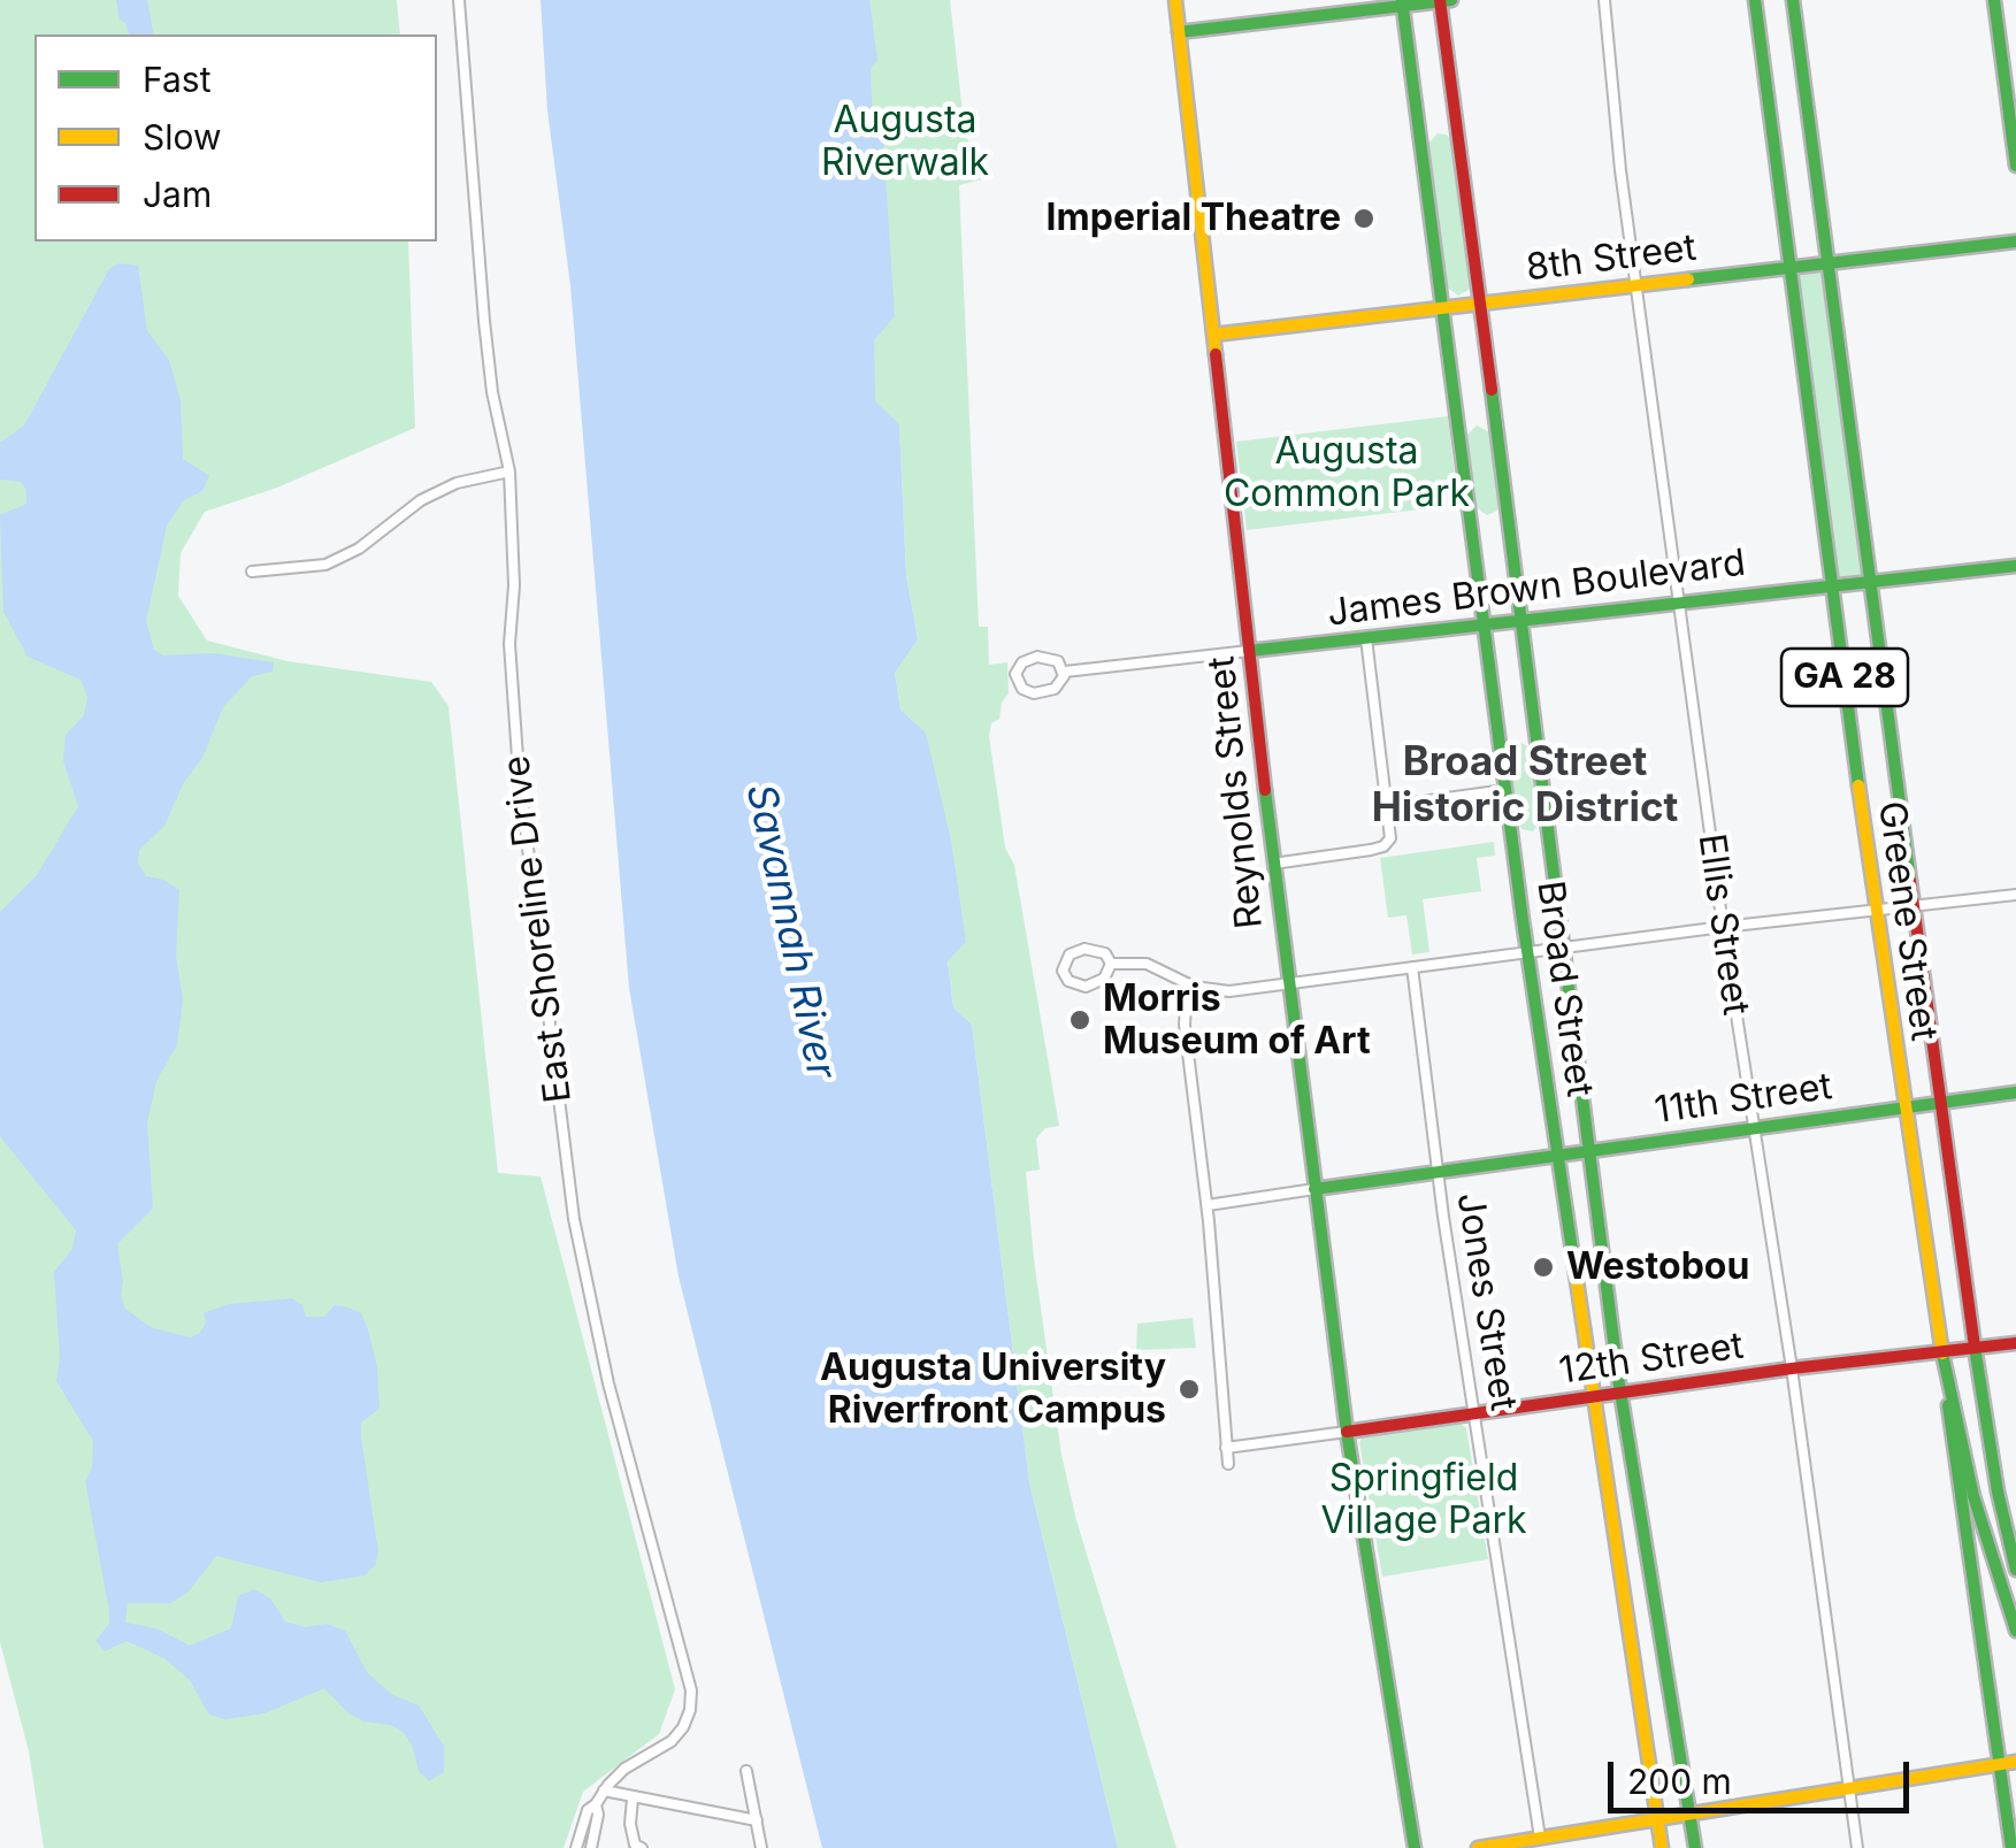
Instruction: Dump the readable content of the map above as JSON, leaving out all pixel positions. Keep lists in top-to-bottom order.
{
  "streets": {
    "main road": [
      "8th Street",
      "James Brown Boulevard",
      "GA 28",
      "Reynolds Street",
      "Greene Street",
      "Broad Street",
      "11th Street",
      "12th Street"
    ],
    "street": ["Ellis Street", "East Shoreline Drive", "Jones Street"]
  },
  "crossings": [
    ["8th Street", "Reynolds Street"],
    ["8th Street", "Greene Street"],
    ["8th Street", "Ellis Street"],
    ["8th Street", "Broad Street"],
    ["James Brown Boulevard", "Reynolds Street"],
    ["James Brown Boulevard", "Greene Street"],
    ["James Brown Boulevard", "Ellis Street"],
    ["James Brown Boulevard", "Broad Street"],
    ["GA 28", "Greene Street"],
    ["GA 28", "12th Street"],
    ["Reynolds Street", "11th Street"],
    ["Reynolds Street", "12th Street"],
    ["Greene Street", "11th Street"],
    ["Greene Street", "12th Street"],
    ["Ellis Street", "11th Street"],
    ["Ellis Street", "12th Street"],
    ["Broad Street", "11th Street"],
    ["Broad Street", "12th Street"],
    ["11th Street", "Jones Street"],
    ["Jones Street", "12th Street"]
  ],
  "districts": ["Broad Street Historic District"],
  "water": ["Savannah River"],
  "parks": ["Augusta Riverwalk", "Augusta Common Park", "Springfield Village Park"],
  "places": [
    "Imperial Theatre",
    "Morris Museum of Art",
    "Westobou",
    "Augusta University Riverfront Campus"
  ],
  "legend": ["Fast", "Slow", "Jam"],
  "scale_bar": "200 m"
}
